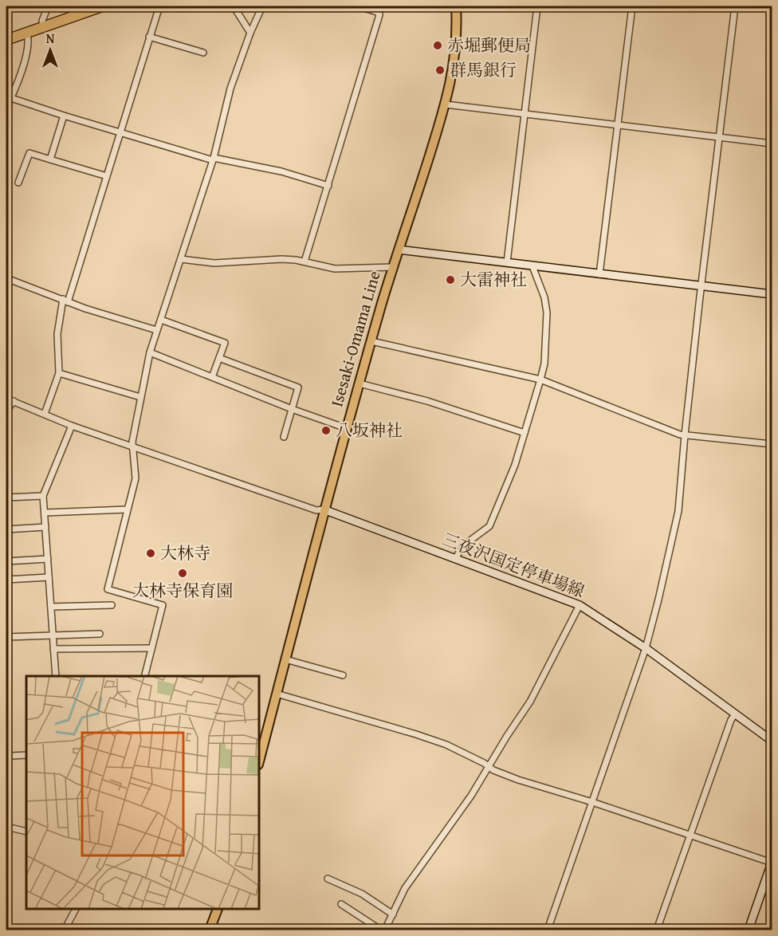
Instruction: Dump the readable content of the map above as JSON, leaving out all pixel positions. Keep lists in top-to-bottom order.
{
  "streets": {
    "main road": ["Isesaki-Omama Line", "三夜沢国定停車場線"]
  },
  "crossings": [
    ["Isesaki-Omama Line", "三夜沢国定停車場線"]
  ],
  "places": [
    "赤堀郵便局",
    "群馬銀行",
    "大雷神社",
    "八坂神社",
    "大林寺",
    "大林寺保育園"
  ],
  "north": "top"
}
